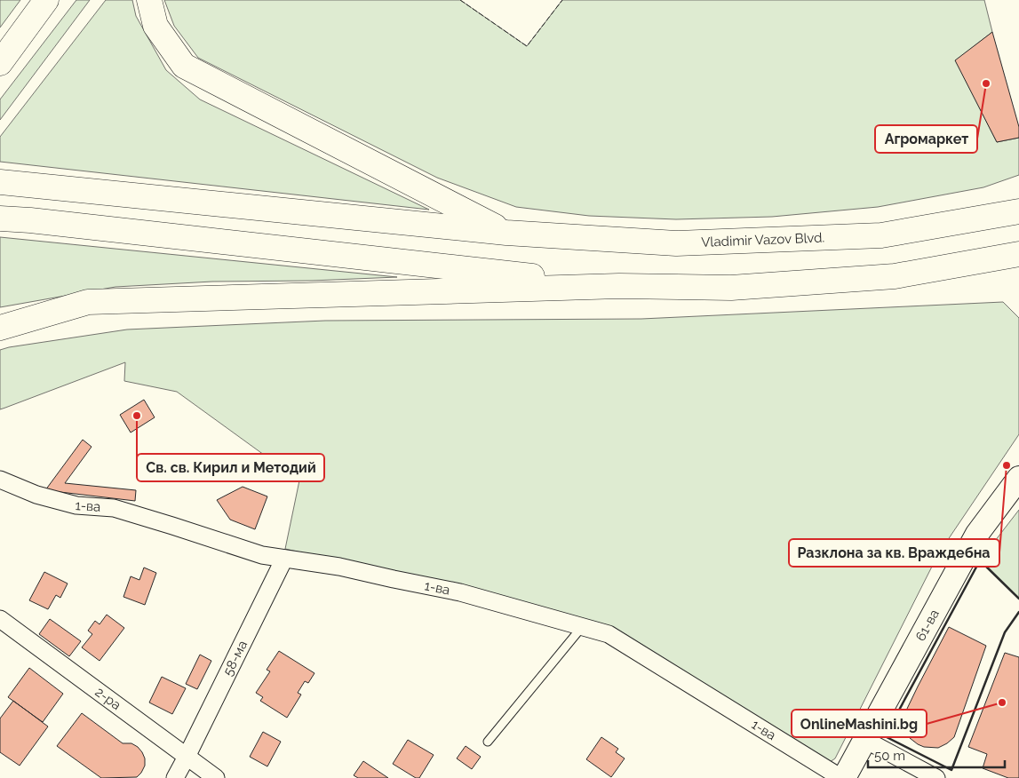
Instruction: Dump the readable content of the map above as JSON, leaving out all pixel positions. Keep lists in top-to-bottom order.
{
  "streets": {
    "main road": ["Vladimir Vazov Blvd."],
    "street": [
      "1-ва",
      "61-ва",
      "58-ма",
      "2-ра"
    ]
  },
  "crossings": [
    ["1-ва", "61-ва"],
    ["1-ва", "58-ма"],
    ["58-ма", "2-ра"]
  ],
  "places": [
    "Агромаркет",
    "Св. св. Кирил и Методий",
    "Разклона за кв. Враждебна",
    "ОnlineMashini.bg"
  ],
  "scale_bar": "50 m"
}
